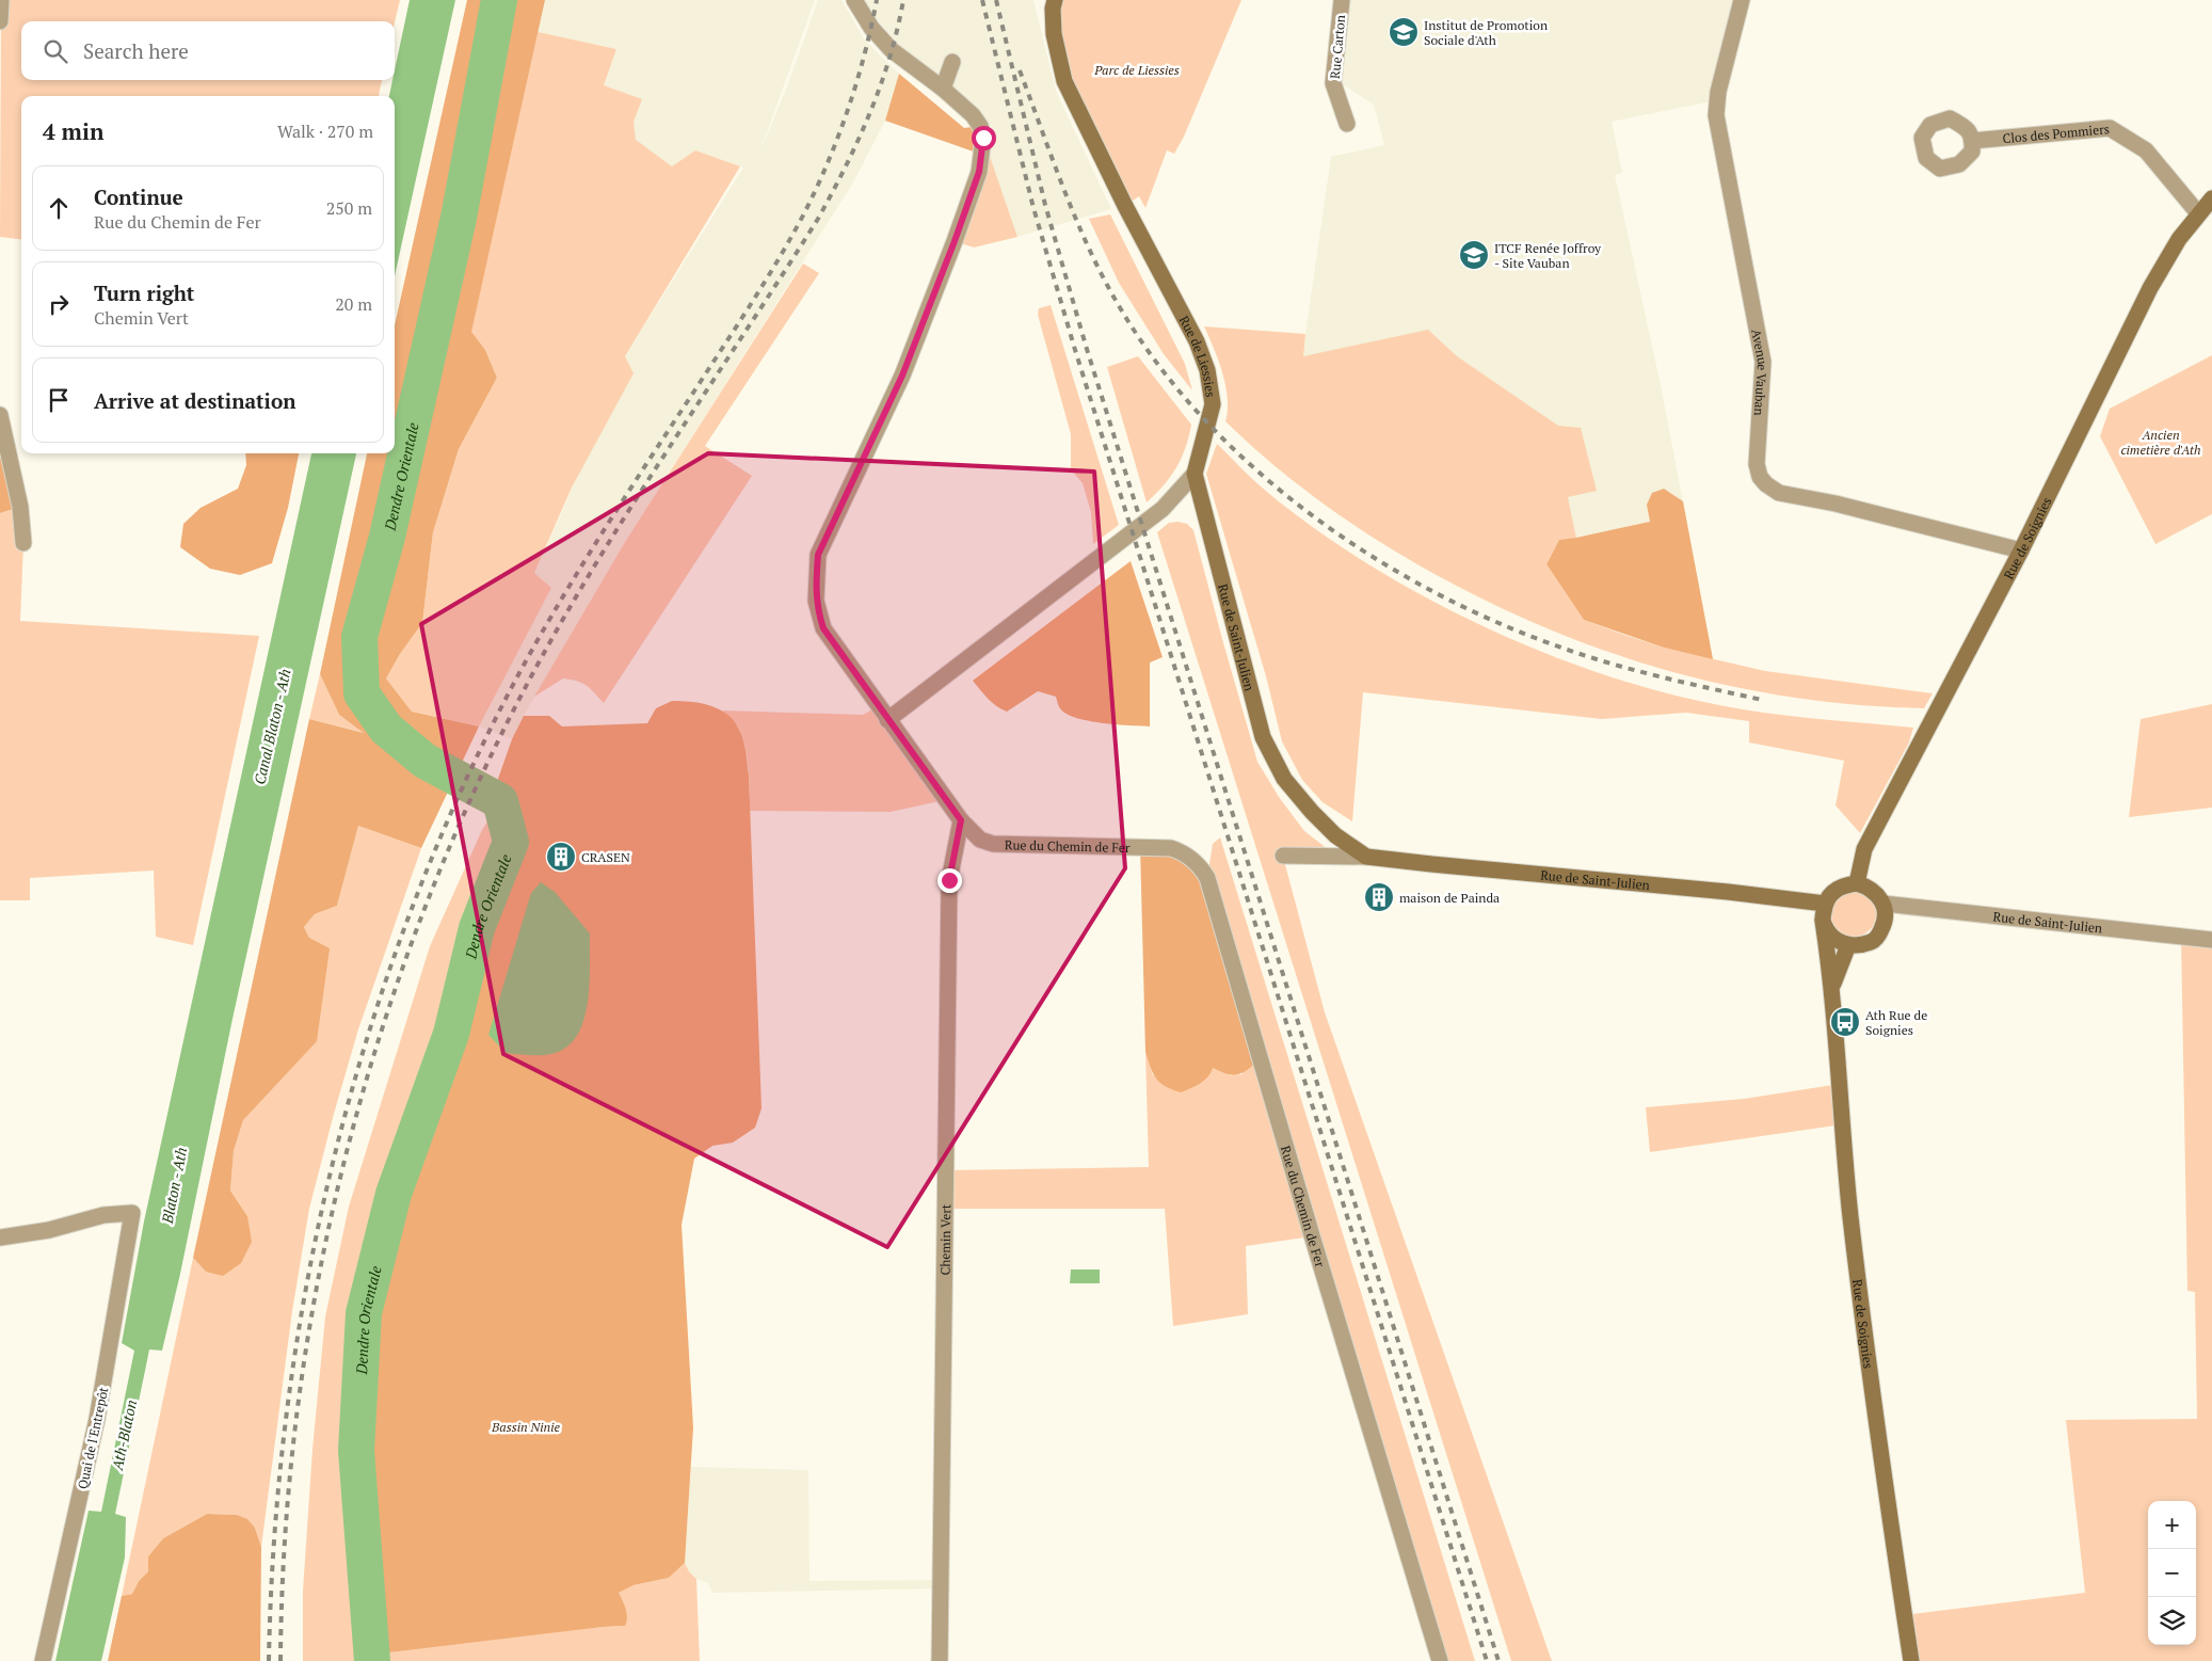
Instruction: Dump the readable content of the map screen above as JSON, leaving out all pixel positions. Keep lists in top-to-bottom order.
{
  "streets": {
    "street": [
      "Rue Carton",
      "Clos des Pommiers",
      "Rue de Liessies",
      "Avenue Vauban",
      "Rue de Soignies",
      "Rue de Saint-Julien",
      "Rue du Chemin de Fer",
      "Chemin Vert",
      "Quai de l'Entrepôt"
    ]
  },
  "crossings": [
    ["Clos des Pommiers", "Rue de Soignies"],
    ["Rue de Liessies", "Rue de Saint-Julien"],
    ["Rue de Liessies", "Rue du Chemin de Fer"],
    ["Avenue Vauban", "Rue de Soignies"],
    ["Rue de Soignies", "Rue de Saint-Julien"],
    ["Rue du Chemin de Fer", "Chemin Vert"]
  ],
  "water": [
    "Dendre Orientale",
    "Canal Blaton - Ath",
    "Blaton - Ath",
    "Ath-Blaton"
  ],
  "parks": ["Parc de Liessies", "Ancien cimetière d'Ath", "Bassin Ninie"],
  "places": {
    "school or university": ["Institut de Promotion Sociale d'Ath", "ITCF Renée Joffroy - Site Vauban"],
    "building": ["CRASEN", "maison de Painda"],
    "bus stop": ["Ath Rue de Soignies"]
  },
  "page": {
    "search": "Search here",
    "heading": ["4 min", "Walk · 270 m"],
    "list": [
      ["Continue", "Rue du Chemin de Fer", "250 m"],
      ["Turn right", "Chemin Vert", "20 m"],
      "Arrive at destination"
    ],
    "map_buttons": ["+", "−"]
  }
}
